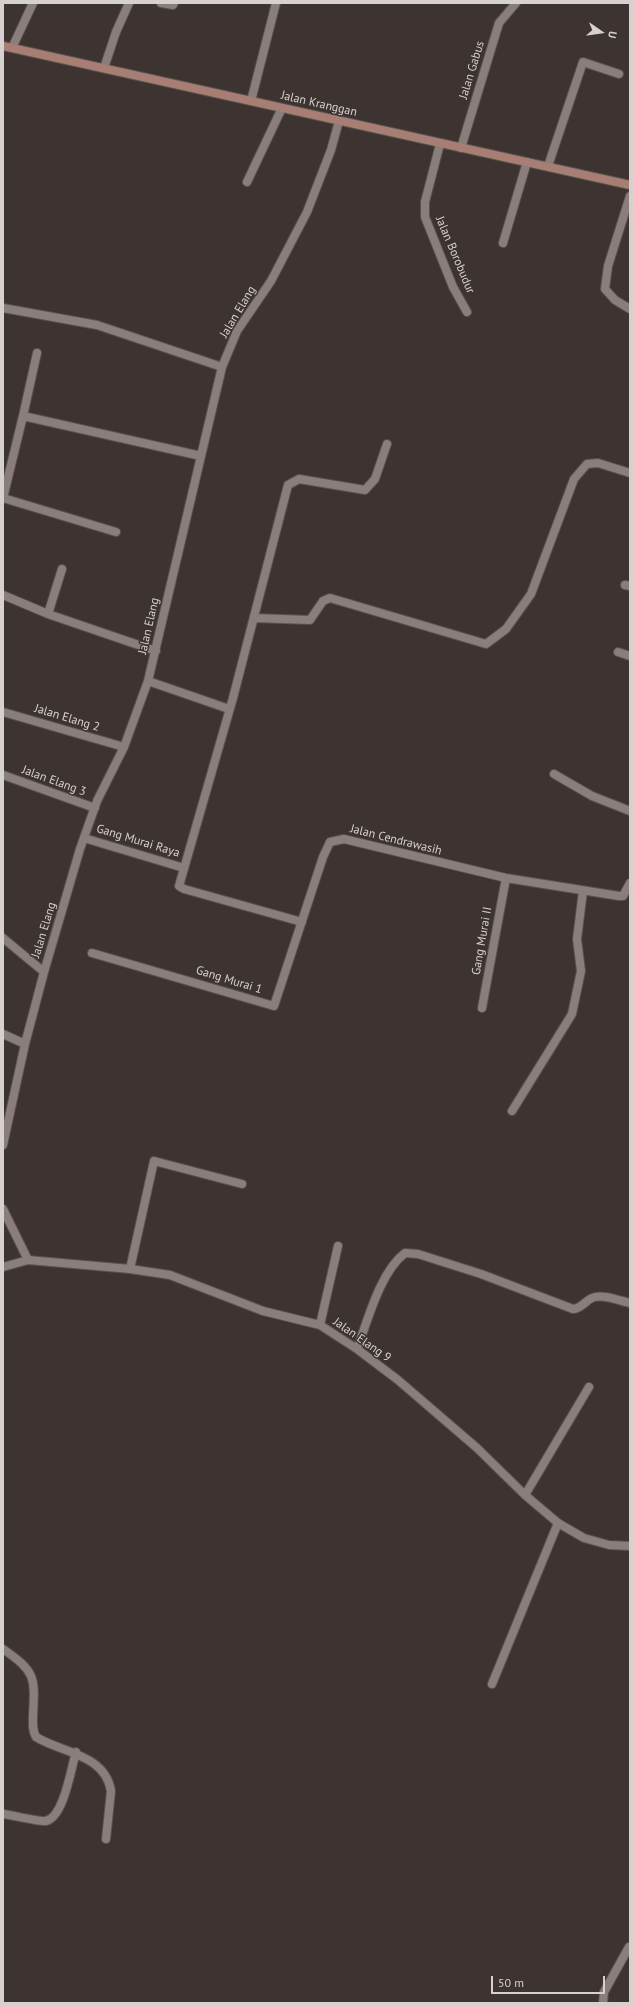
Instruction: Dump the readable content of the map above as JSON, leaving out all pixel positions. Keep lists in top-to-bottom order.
{
  "streets": {
    "main road": ["Jalan Kranggan"],
    "street": [
      "Jalan Gabus",
      "Jalan Borobudur",
      "Jalan Elang",
      "Jalan Elang 2",
      "Jalan Elang 3",
      "Jalan Cendrawasih",
      "Gang Murai Raya",
      "Gang Murai II",
      "Gang Murai 1",
      "Jalan Elang 9"
    ]
  },
  "crossings": [
    ["Jalan Gabus", "Jalan Kranggan"],
    ["Jalan Kranggan", "Jalan Borobudur"],
    ["Jalan Kranggan", "Jalan Elang"],
    ["Jalan Elang", "Jalan Elang 2"],
    ["Jalan Elang", "Jalan Elang 3"],
    ["Jalan Elang", "Gang Murai Raya"],
    ["Jalan Cendrawasih", "Gang Murai II"],
    ["Jalan Cendrawasih", "Gang Murai 1"]
  ],
  "scale_bar": "50 m",
  "north": "right"
}
